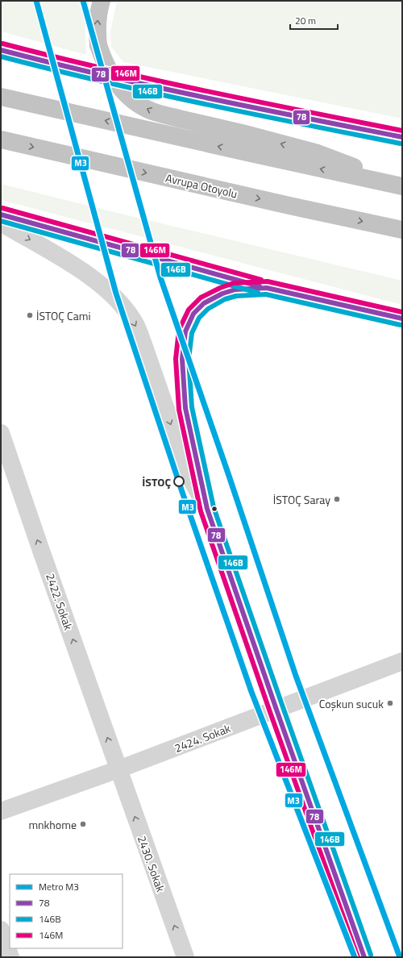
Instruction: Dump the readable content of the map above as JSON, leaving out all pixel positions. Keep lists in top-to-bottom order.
{
  "streets": {
    "highway": ["Avrupa Otoyolu"],
    "street": ["2422. Sokak", "2424. Sokak", "2430. Sokak"]
  },
  "crossings": [
    ["2422. Sokak", "2424. Sokak"],
    ["2422. Sokak", "2430. Sokak"],
    ["2424. Sokak", "2430. Sokak"]
  ],
  "one_way": ["2422. Sokak", "2430. Sokak"],
  "places": [
    "İSTOÇ Cami",
    "İSTOÇ",
    "İSTOÇ Saray",
    "Coşkun sucuk",
    "mnkhome"
  ],
  "lines": [
    "metro line M3",
    "transit line 146M",
    "transit line 78",
    "transit line 146B"
  ],
  "legend": [
    "Metro M3",
    "78",
    "146B",
    "146M"
  ],
  "scale_bar": "20 m"
}
